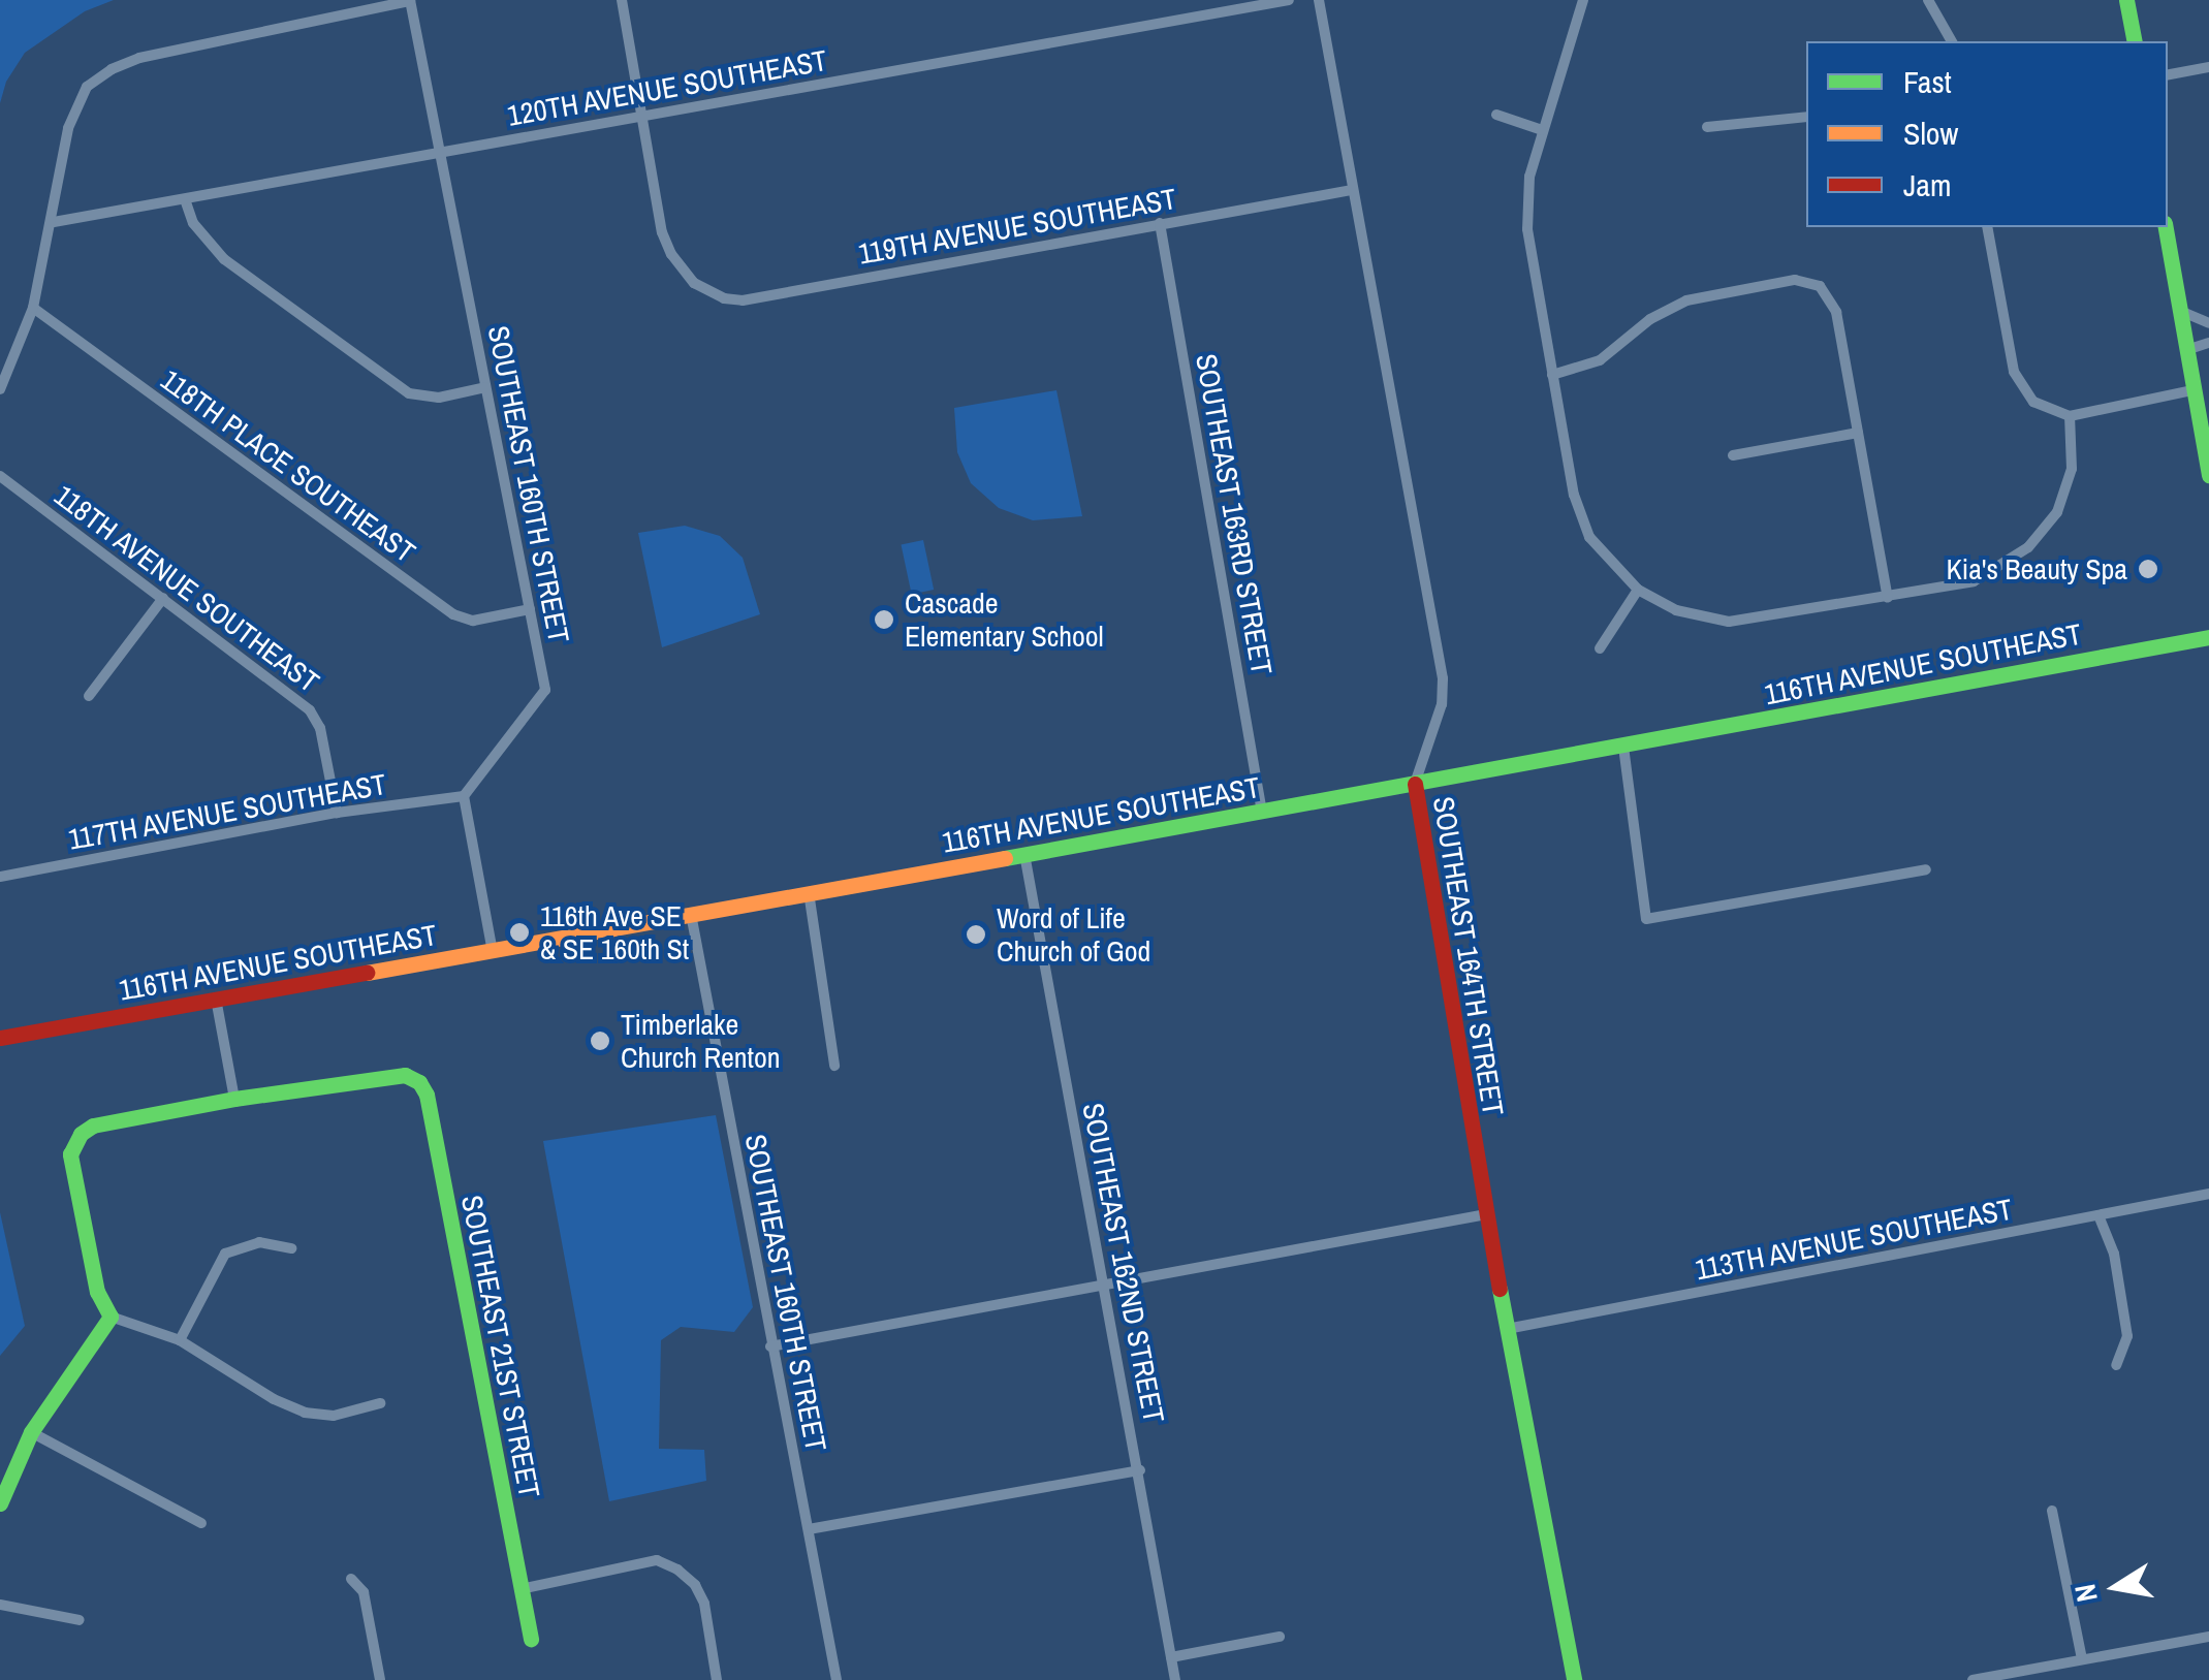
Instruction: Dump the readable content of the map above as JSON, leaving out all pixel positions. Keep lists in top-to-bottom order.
{
  "streets": {
    "street": [
      "120TH AVENUE SOUTHEAST",
      "119TH AVENUE SOUTHEAST",
      "118TH PLACE SOUTHEAST",
      "SOUTHEAST 160TH STREET",
      "SOUTHEAST 163RD STREET",
      "118TH AVENUE SOUTHEAST",
      "116TH AVENUE SOUTHEAST",
      "117TH AVENUE SOUTHEAST",
      "SOUTHEAST 164TH STREET",
      "113TH AVENUE SOUTHEAST",
      "SOUTHEAST 162ND STREET",
      "SOUTHEAST 21ST STREET"
    ]
  },
  "crossings": [
    ["120TH AVENUE SOUTHEAST", "119TH AVENUE SOUTHEAST"],
    ["120TH AVENUE SOUTHEAST", "SOUTHEAST 160TH STREET"],
    ["119TH AVENUE SOUTHEAST", "SOUTHEAST 163RD STREET"],
    ["119TH AVENUE SOUTHEAST", "SOUTHEAST 164TH STREET"],
    ["118TH PLACE SOUTHEAST", "SOUTHEAST 160TH STREET"],
    ["SOUTHEAST 160TH STREET", "116TH AVENUE SOUTHEAST"],
    ["SOUTHEAST 160TH STREET", "117TH AVENUE SOUTHEAST"],
    ["SOUTHEAST 163RD STREET", "116TH AVENUE SOUTHEAST"],
    ["118TH AVENUE SOUTHEAST", "117TH AVENUE SOUTHEAST"],
    ["116TH AVENUE SOUTHEAST", "SOUTHEAST 164TH STREET"],
    ["116TH AVENUE SOUTHEAST", "SOUTHEAST 162ND STREET"],
    ["SOUTHEAST 164TH STREET", "113TH AVENUE SOUTHEAST"]
  ],
  "places": [
    "Kia's Beauty Spa",
    "Cascade Elementary School",
    "116th Ave SE & SE 160th St",
    "Word of Life Church of God",
    "Timberlake Church Renton"
  ],
  "legend": ["Fast", "Slow", "Jam"],
  "north": "left"
}
